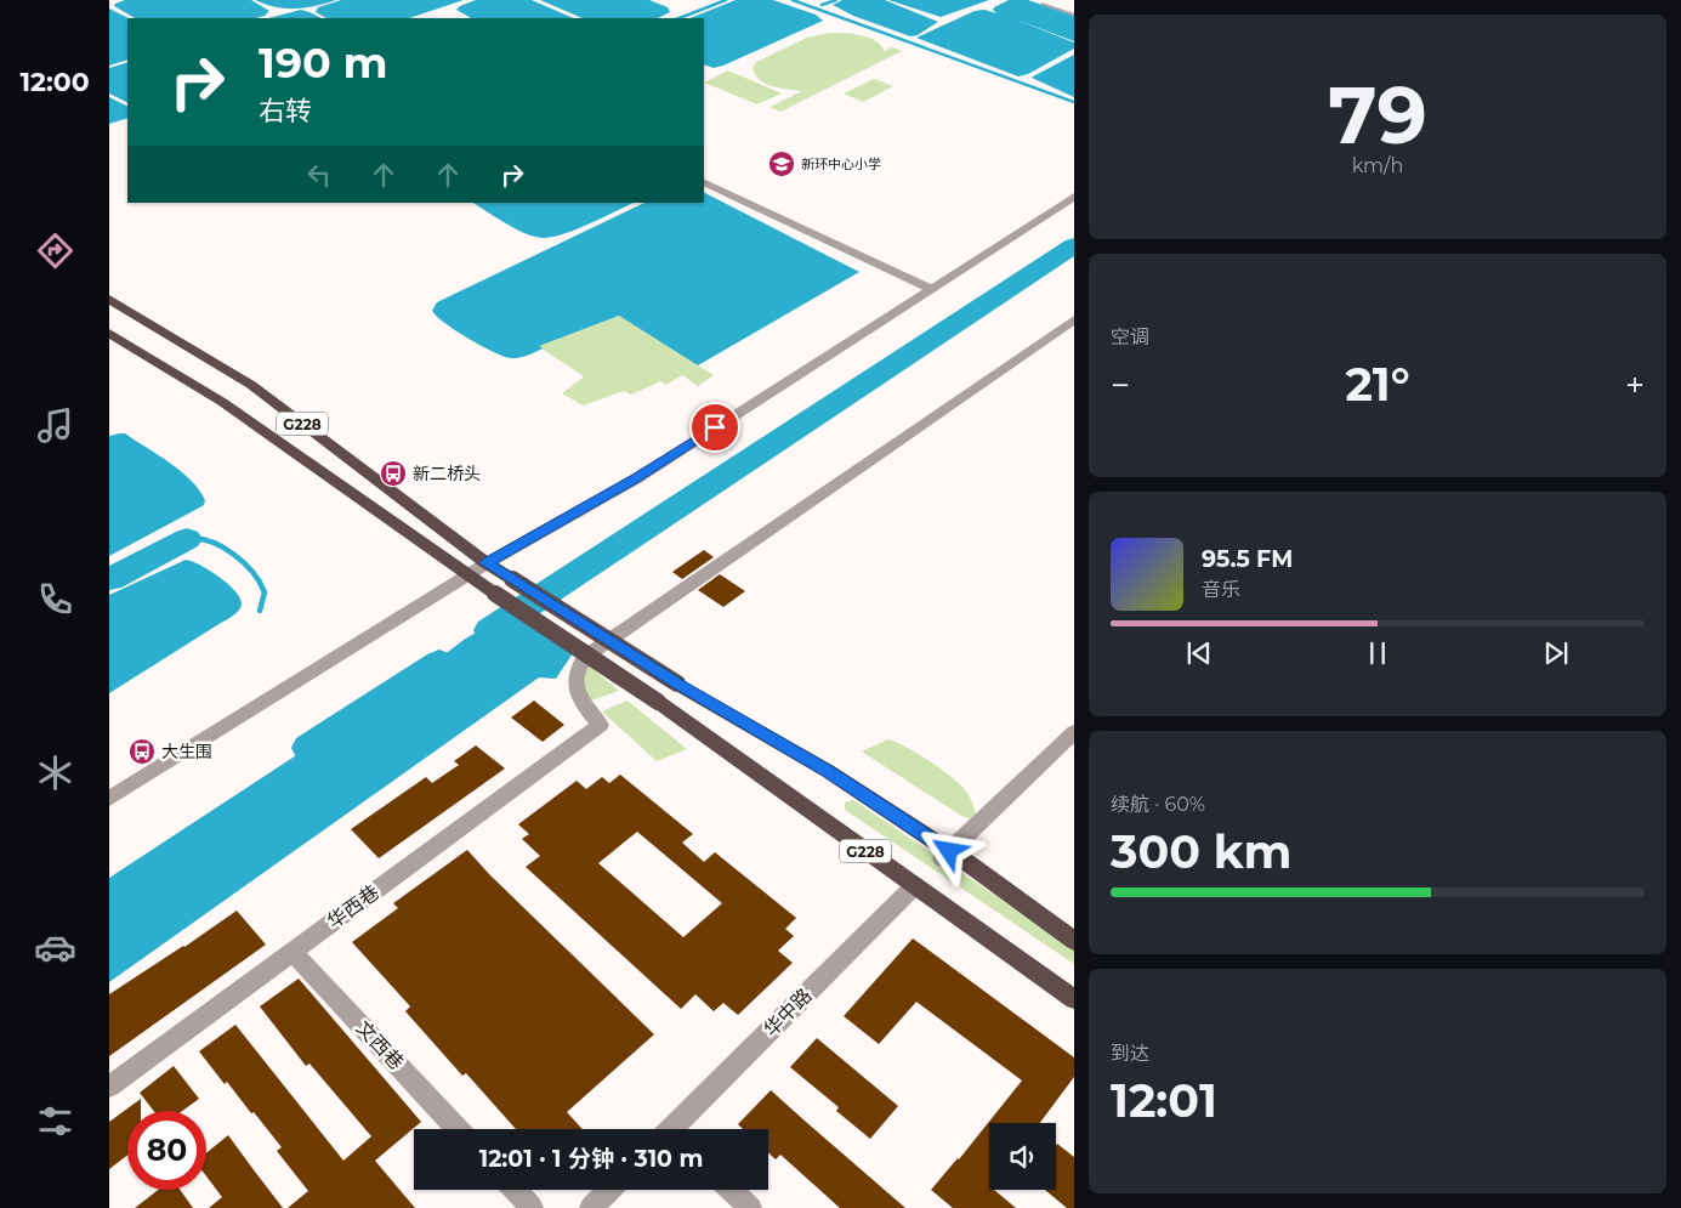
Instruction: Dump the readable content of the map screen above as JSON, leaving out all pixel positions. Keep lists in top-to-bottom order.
{
  "streets": {
    "highway": ["G228"],
    "street": ["华西巷", "华中路", "文西巷"]
  },
  "crossings": [
    ["G228", "华中路"],
    ["华西巷", "文西巷"]
  ],
  "places": {
    "school or university": ["新环中心小学"],
    "bus stop": ["新二桥头", "大生围"]
  },
  "page": {
    "tabs": "12:00",
    "tile": [
      ["79", "km/h"],
      "空调",
      ["续航 · 60%", "300 km"],
      ["到达", "12:01"]
    ],
    "turn": ["190 m", "右转"],
    "heat": ["−", "21°", "+"],
    "song": ["95.5 FM", "音乐"],
    "limit": "80",
    "trip": "12:01 · 1 分钟 · 310 m"
  }
}
